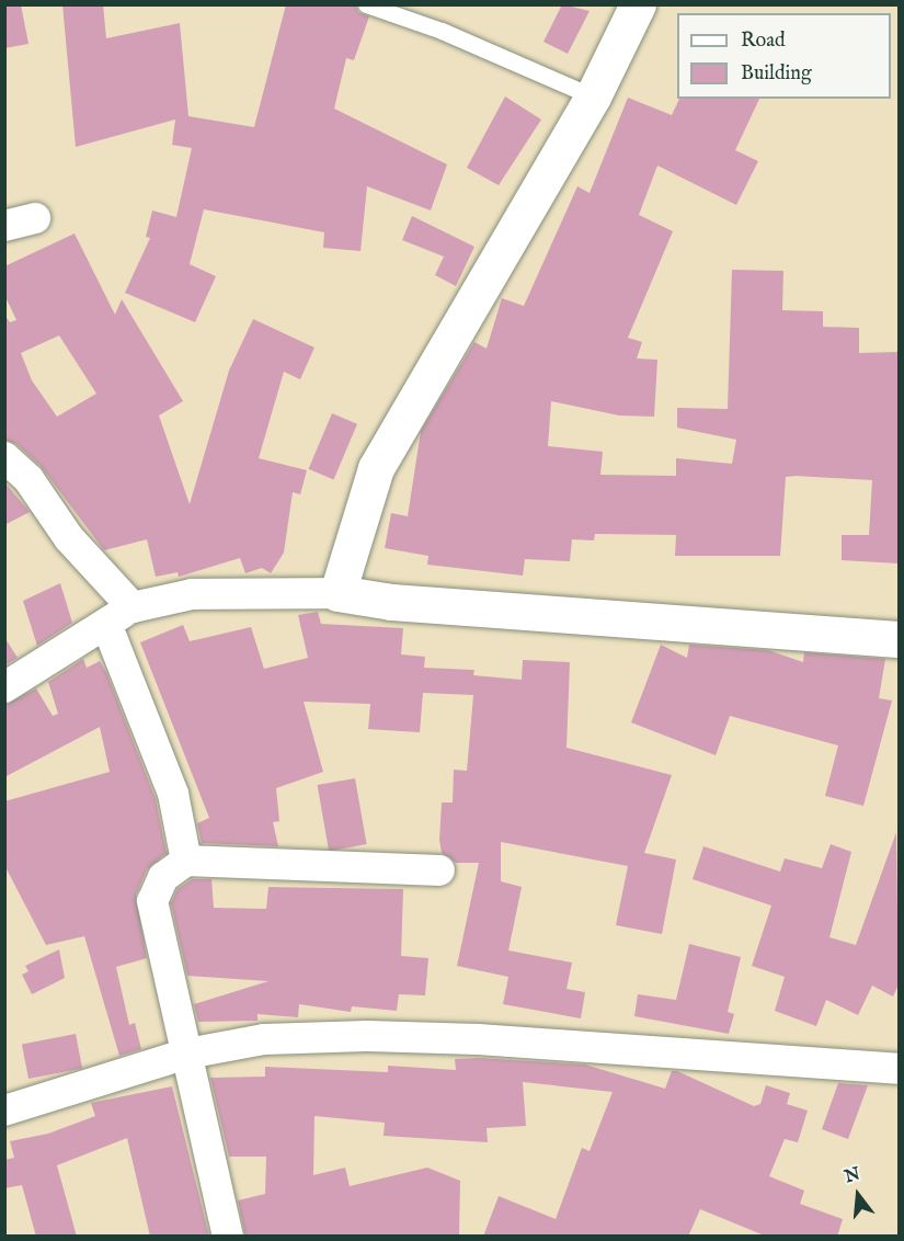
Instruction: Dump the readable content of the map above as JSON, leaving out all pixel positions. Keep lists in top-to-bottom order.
{
  "legend": ["Road", "Building"],
  "north": "top"
}
